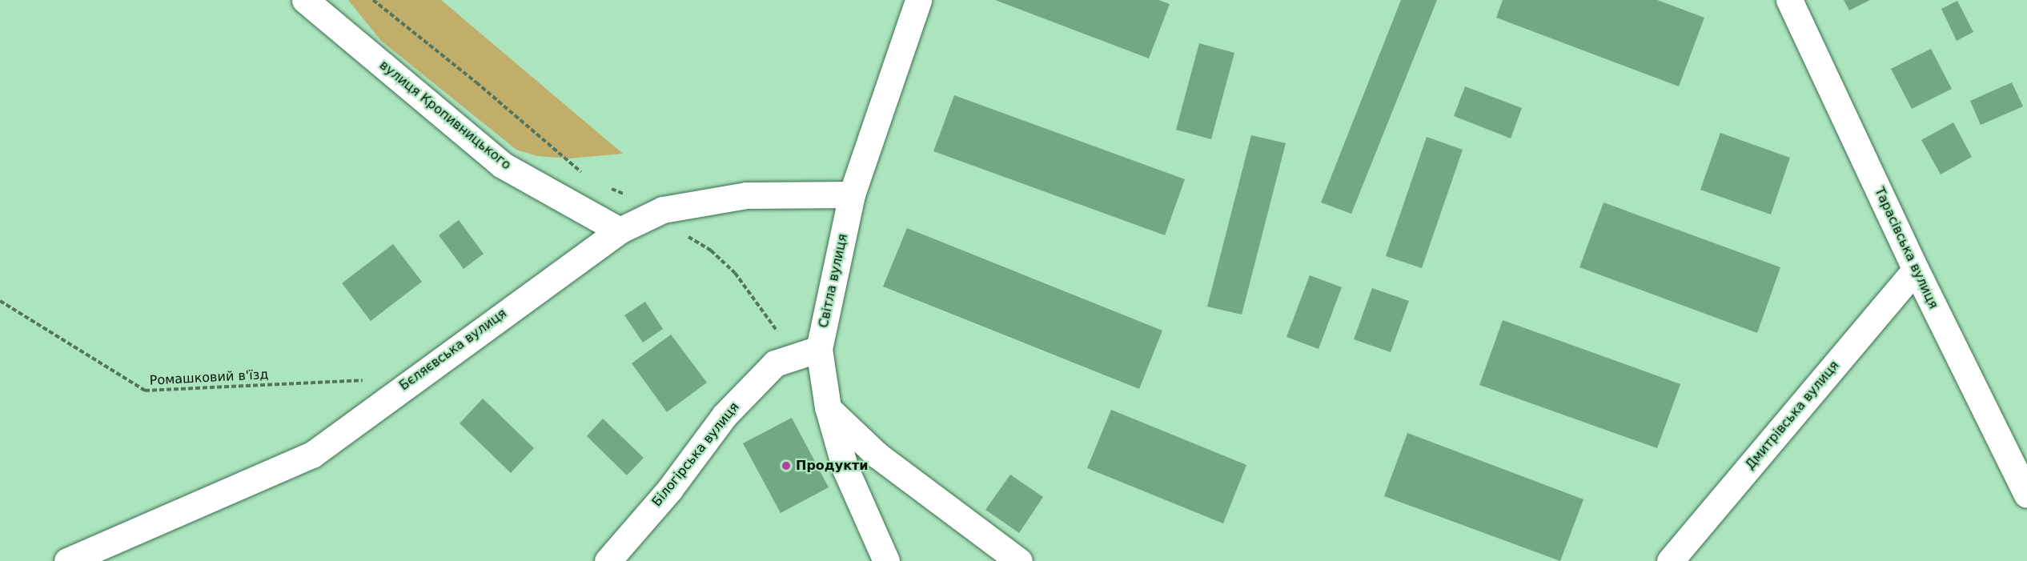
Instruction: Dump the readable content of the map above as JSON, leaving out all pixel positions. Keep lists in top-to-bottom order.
{
  "streets": {
    "street": [
      "вулиця Кропивницького",
      "Тарасівська вулиця",
      "Світла вулиця",
      "Бєляєвська вулиця",
      "Дмитрівська вулиця",
      "Білогірська вулиця"
    ],
    "path": ["Ромашковий в'їзд"]
  },
  "crossings": [
    ["вулиця Кропивницького", "Бєляєвська вулиця"],
    ["Тарасівська вулиця", "Дмитрівська вулиця"],
    ["Світла вулиця", "Бєляєвська вулиця"],
    ["Світла вулиця", "Білогірська вулиця"]
  ],
  "places": ["Продукти"]
}
